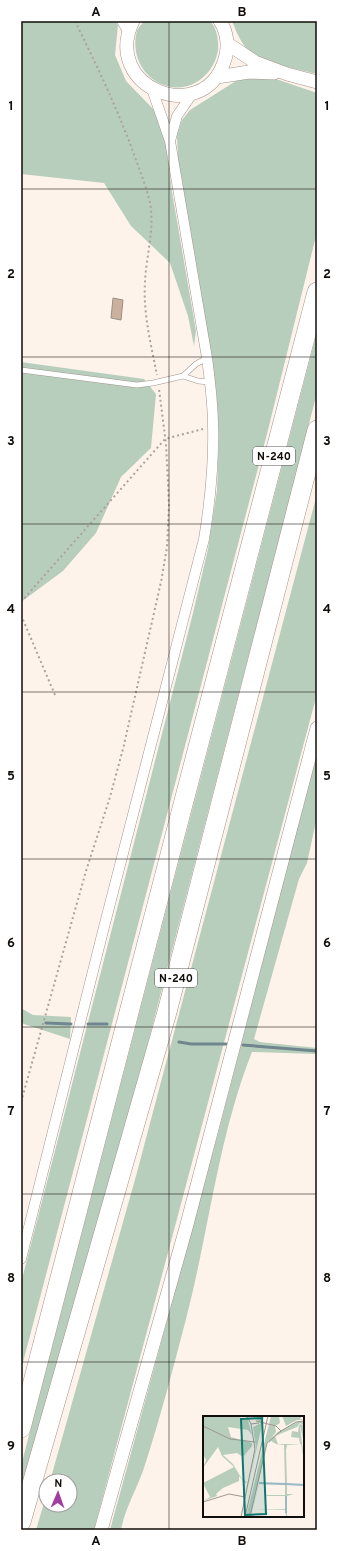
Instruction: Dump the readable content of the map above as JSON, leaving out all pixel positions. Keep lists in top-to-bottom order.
{
  "streets": {
    "highway": ["N-240"]
  },
  "north": "top",
  "grid": {
    "columns": ["A", "B"],
    "rows": [
      "1",
      "2",
      "3",
      "4",
      "5",
      "6",
      "7",
      "8",
      "9"
    ]
  }
}
